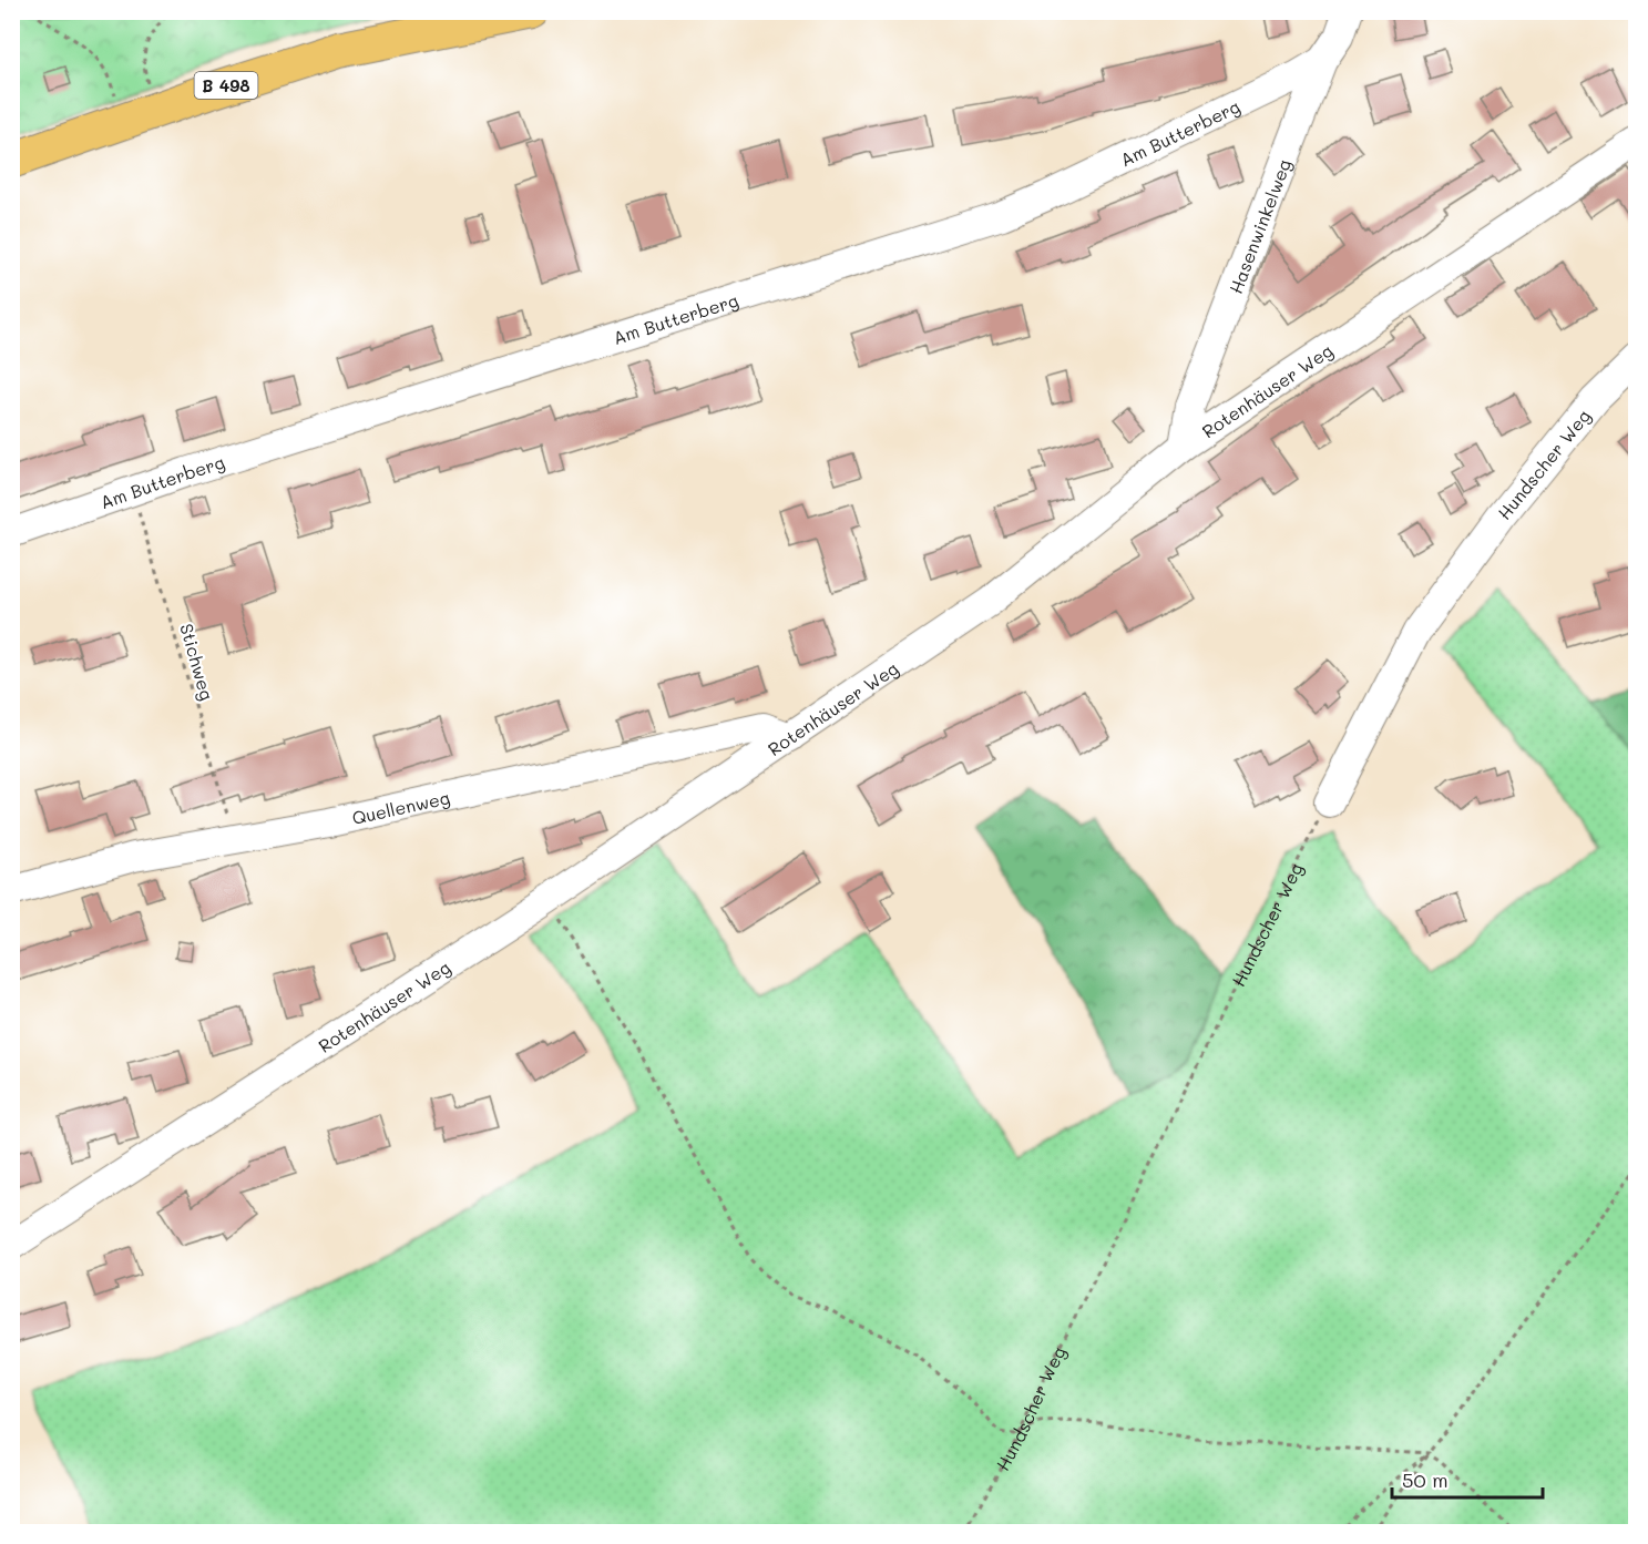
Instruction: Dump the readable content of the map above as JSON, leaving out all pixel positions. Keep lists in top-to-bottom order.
{
  "streets": {
    "main road": ["B 498"],
    "street": [
      "Am Butterberg",
      "Hasenwinkelweg",
      "Rotenhäuser Weg",
      "Hundscher Weg",
      "Quellenweg"
    ],
    "path": ["Stichweg"]
  },
  "crossings": [
    ["Am Butterberg", "Hasenwinkelweg"],
    ["Am Butterberg", "Stichweg"],
    ["Hasenwinkelweg", "Rotenhäuser Weg"],
    ["Rotenhäuser Weg", "Quellenweg"],
    ["Stichweg", "Quellenweg"]
  ],
  "scale_bar": "50 m"
}
